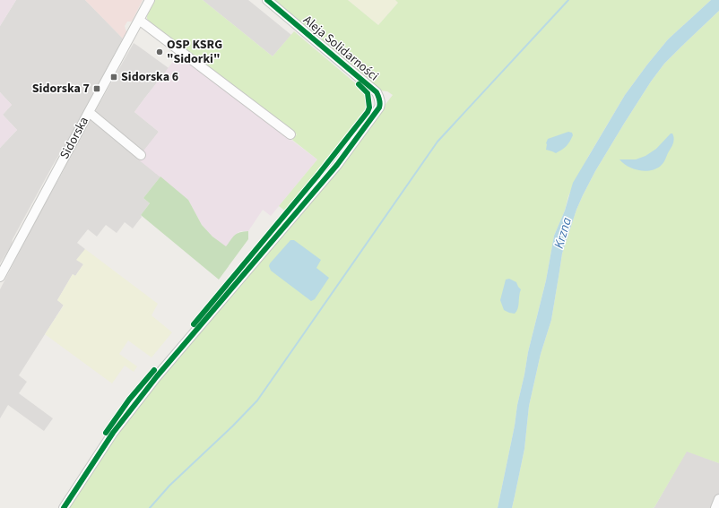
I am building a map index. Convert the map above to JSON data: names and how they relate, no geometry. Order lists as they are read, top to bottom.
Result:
{
  "streets": {
    "street": ["Aleja Solidarności", "Sidorska"]
  },
  "water": ["Krzna"],
  "places": {
    "other": ["OSP KSRG \"Sidorki\""],
    "transit": ["Sidorska 6", "Sidorska 7"]
  }
}
